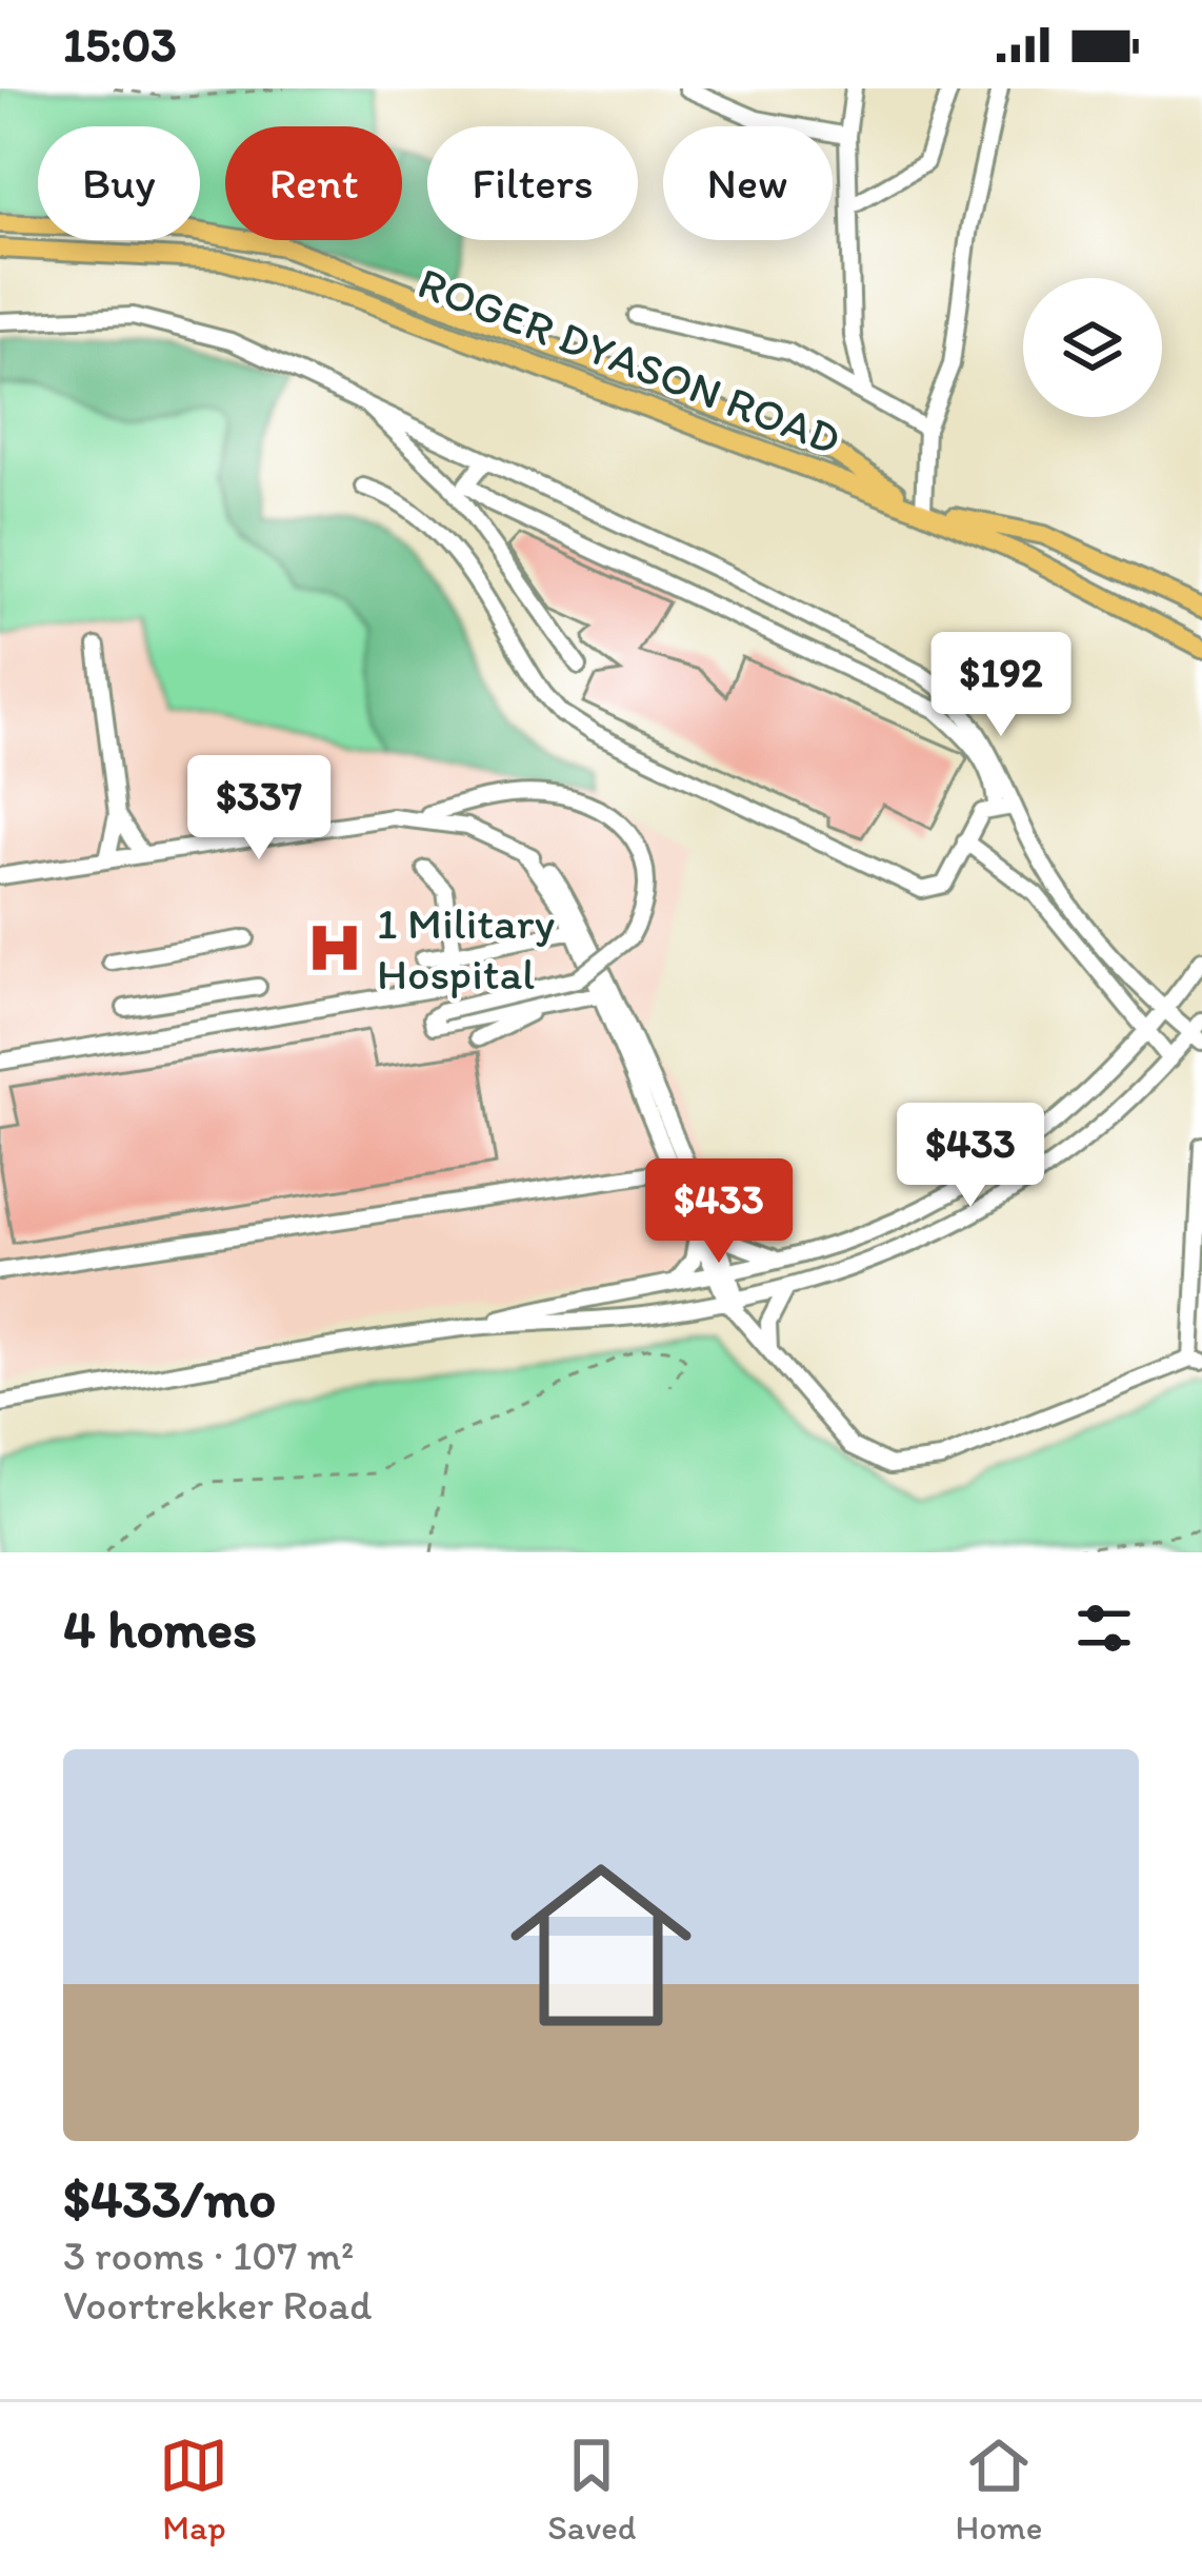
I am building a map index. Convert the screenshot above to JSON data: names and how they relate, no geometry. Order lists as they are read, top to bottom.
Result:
{
  "streets": {
    "main road": ["ROGER DYASON ROAD"]
  },
  "places": {
    "hospital": ["1 Military Hospital"]
  },
  "page": {
    "status": "15:03",
    "chip": [
      "Buy",
      "Rent",
      "Filters",
      "New"
    ],
    "price": [
      "$192",
      "$337",
      "$433",
      "$433"
    ],
    "heading": "4 homes",
    "list": [
      {
        "name": "$433/mo",
        "note": "3 rooms · 107 m² · Voortrekker Road"
      }
    ],
    "tabs": ["Map", "Saved", "Home"]
  }
}
